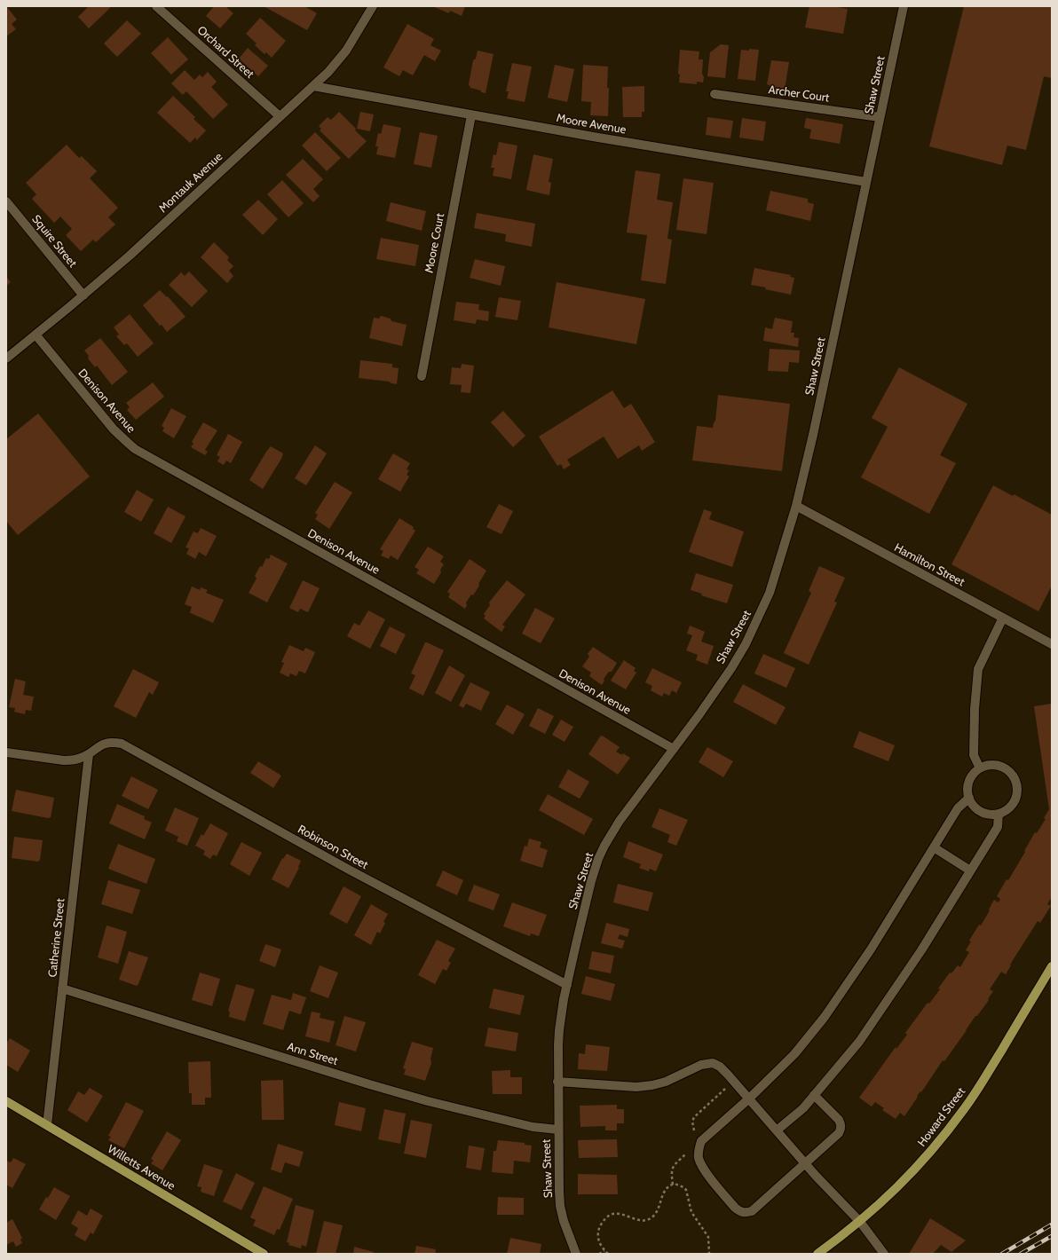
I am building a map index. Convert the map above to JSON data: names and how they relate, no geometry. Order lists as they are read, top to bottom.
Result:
{
  "streets": {
    "main road": ["Howard Street", "Willetts Avenue"],
    "street": [
      "Orchard Street",
      "Shaw Street",
      "Archer Court",
      "Moore Avenue",
      "Montauk Avenue",
      "Squire Street",
      "Moore Court",
      "Denison Avenue",
      "Hamilton Street",
      "Robinson Street",
      "Catherine Street",
      "Ann Street"
    ]
  },
  "crossings": [
    ["Orchard Street", "Montauk Avenue"],
    ["Shaw Street", "Archer Court"],
    ["Shaw Street", "Moore Avenue"],
    ["Shaw Street", "Denison Avenue"],
    ["Shaw Street", "Hamilton Street"],
    ["Shaw Street", "Robinson Street"],
    ["Shaw Street", "Ann Street"],
    ["Moore Avenue", "Montauk Avenue"],
    ["Moore Avenue", "Moore Court"],
    ["Montauk Avenue", "Squire Street"],
    ["Montauk Avenue", "Denison Avenue"],
    ["Robinson Street", "Catherine Street"],
    ["Catherine Street", "Ann Street"],
    ["Catherine Street", "Willetts Avenue"]
  ]
}
